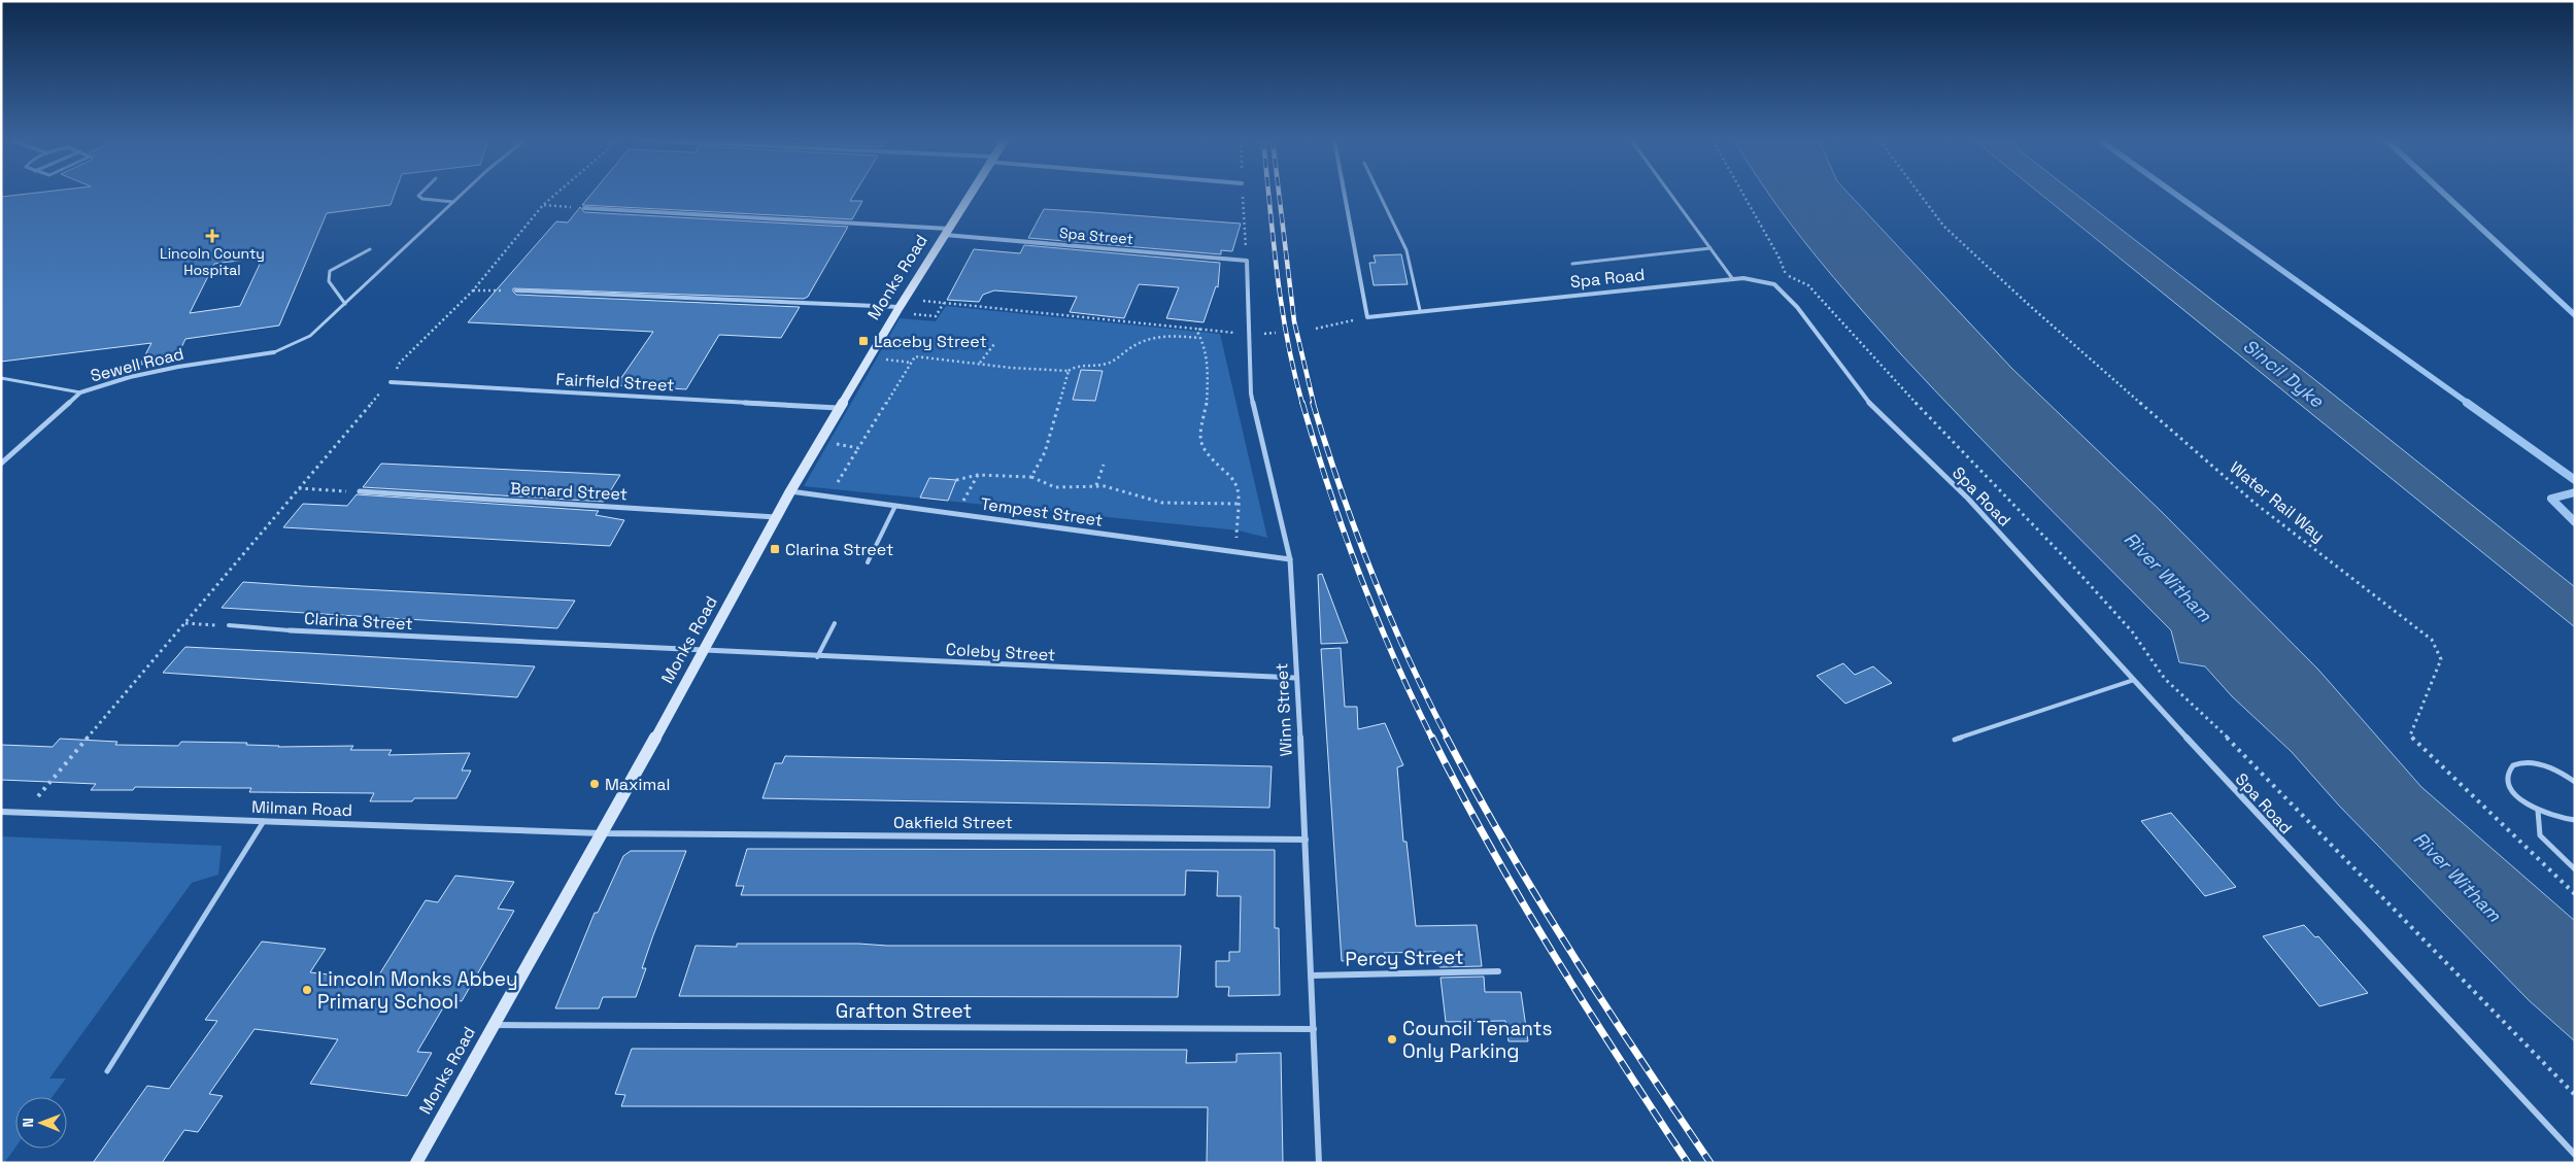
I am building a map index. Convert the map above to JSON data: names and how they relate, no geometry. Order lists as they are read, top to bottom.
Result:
{
  "streets": {
    "main road": ["Monks Road"],
    "street": [
      "Spa Street",
      "Spa Road",
      "Sewell Road",
      "Fairfield Street",
      "Bernard Street",
      "Tempest Street",
      "Clarina Street",
      "Coleby Street",
      "Winn Street",
      "Milman Road",
      "Oakfield Street",
      "Percy Street",
      "Grafton Street"
    ],
    "path": ["Water Rail Way"]
  },
  "crossings": [
    ["Spa Street", "Monks Road"],
    ["Spa Street", "Winn Street"],
    ["Monks Road", "Fairfield Street"],
    ["Monks Road", "Bernard Street"],
    ["Monks Road", "Tempest Street"],
    ["Monks Road", "Clarina Street"],
    ["Monks Road", "Coleby Street"],
    ["Monks Road", "Milman Road"],
    ["Monks Road", "Oakfield Street"],
    ["Monks Road", "Grafton Street"],
    ["Tempest Street", "Winn Street"],
    ["Clarina Street", "Coleby Street"],
    ["Coleby Street", "Winn Street"],
    ["Winn Street", "Oakfield Street"],
    ["Winn Street", "Percy Street"],
    ["Winn Street", "Grafton Street"],
    ["Milman Road", "Oakfield Street"]
  ],
  "water": ["Sincil Dyke", "River Witham"],
  "places": {
    "health": ["Lincoln County Hospital"],
    "transit": ["Laceby Street", "Clarina Street"],
    "other": ["Maximal", "Lincoln Monks Abbey Primary School", "Council Tenants Only Parking"]
  },
  "north": "left"
}
